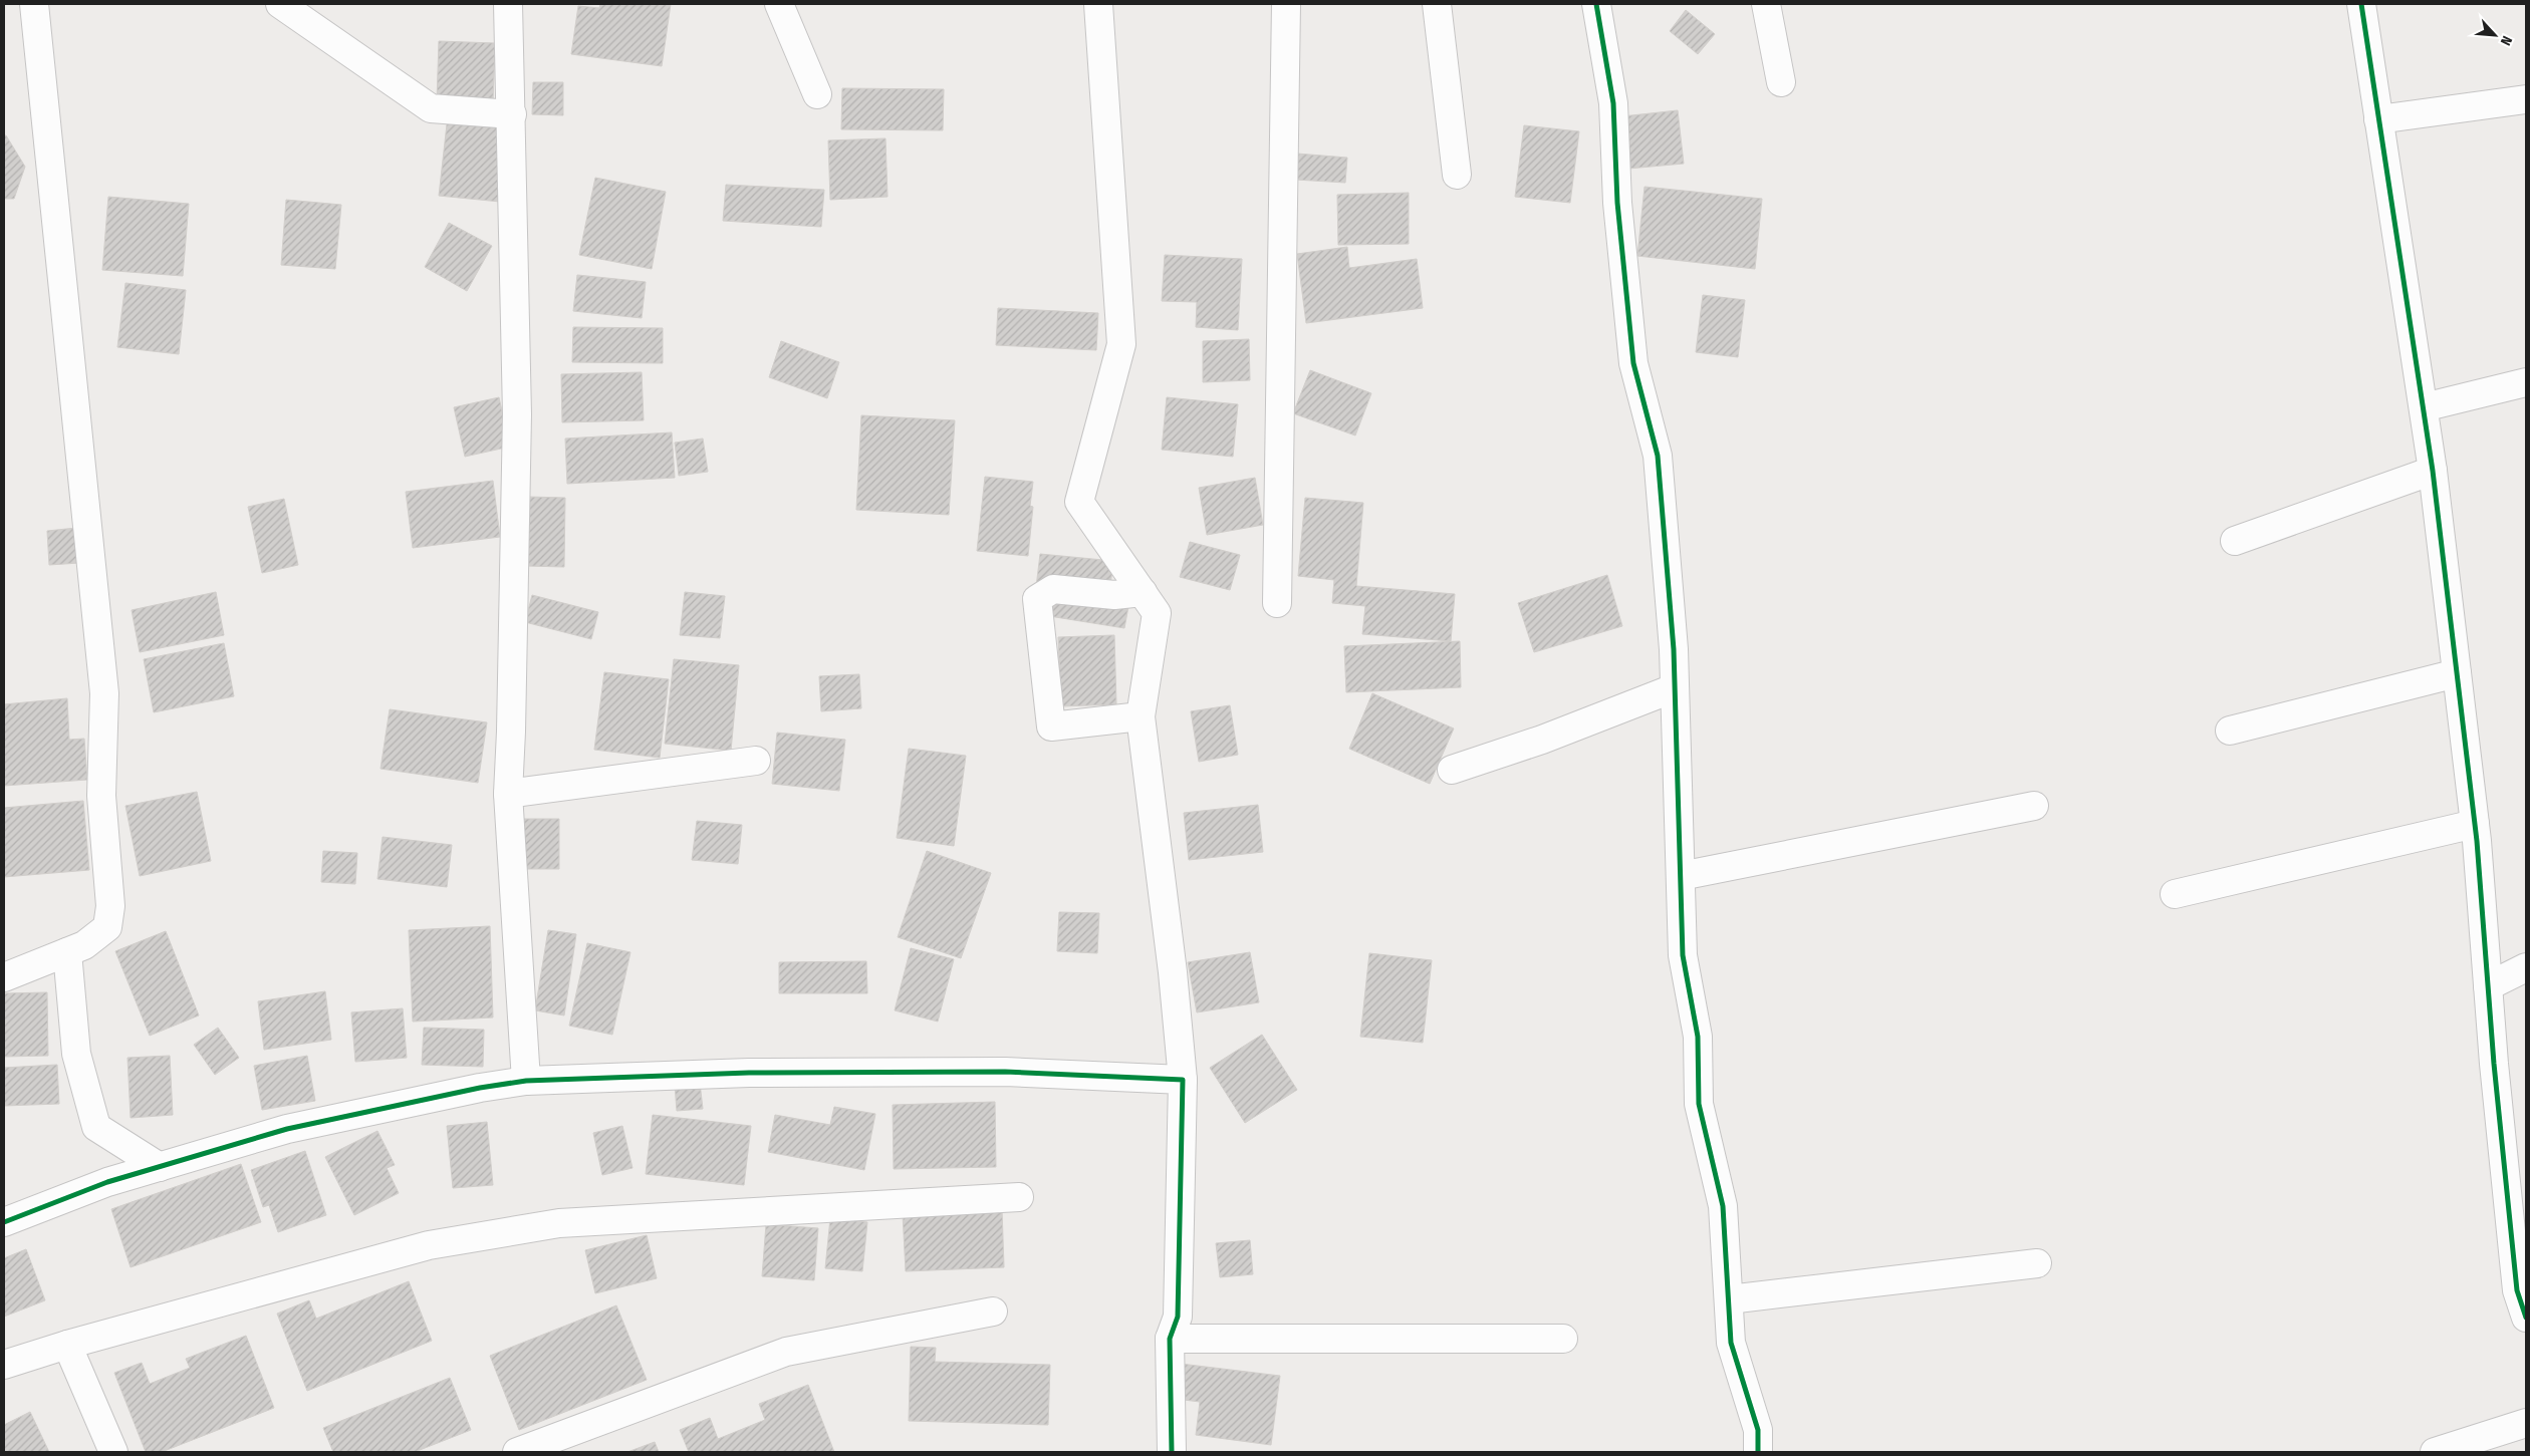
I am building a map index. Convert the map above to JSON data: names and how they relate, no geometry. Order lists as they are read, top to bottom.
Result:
{
  "north": "bottom right"
}
